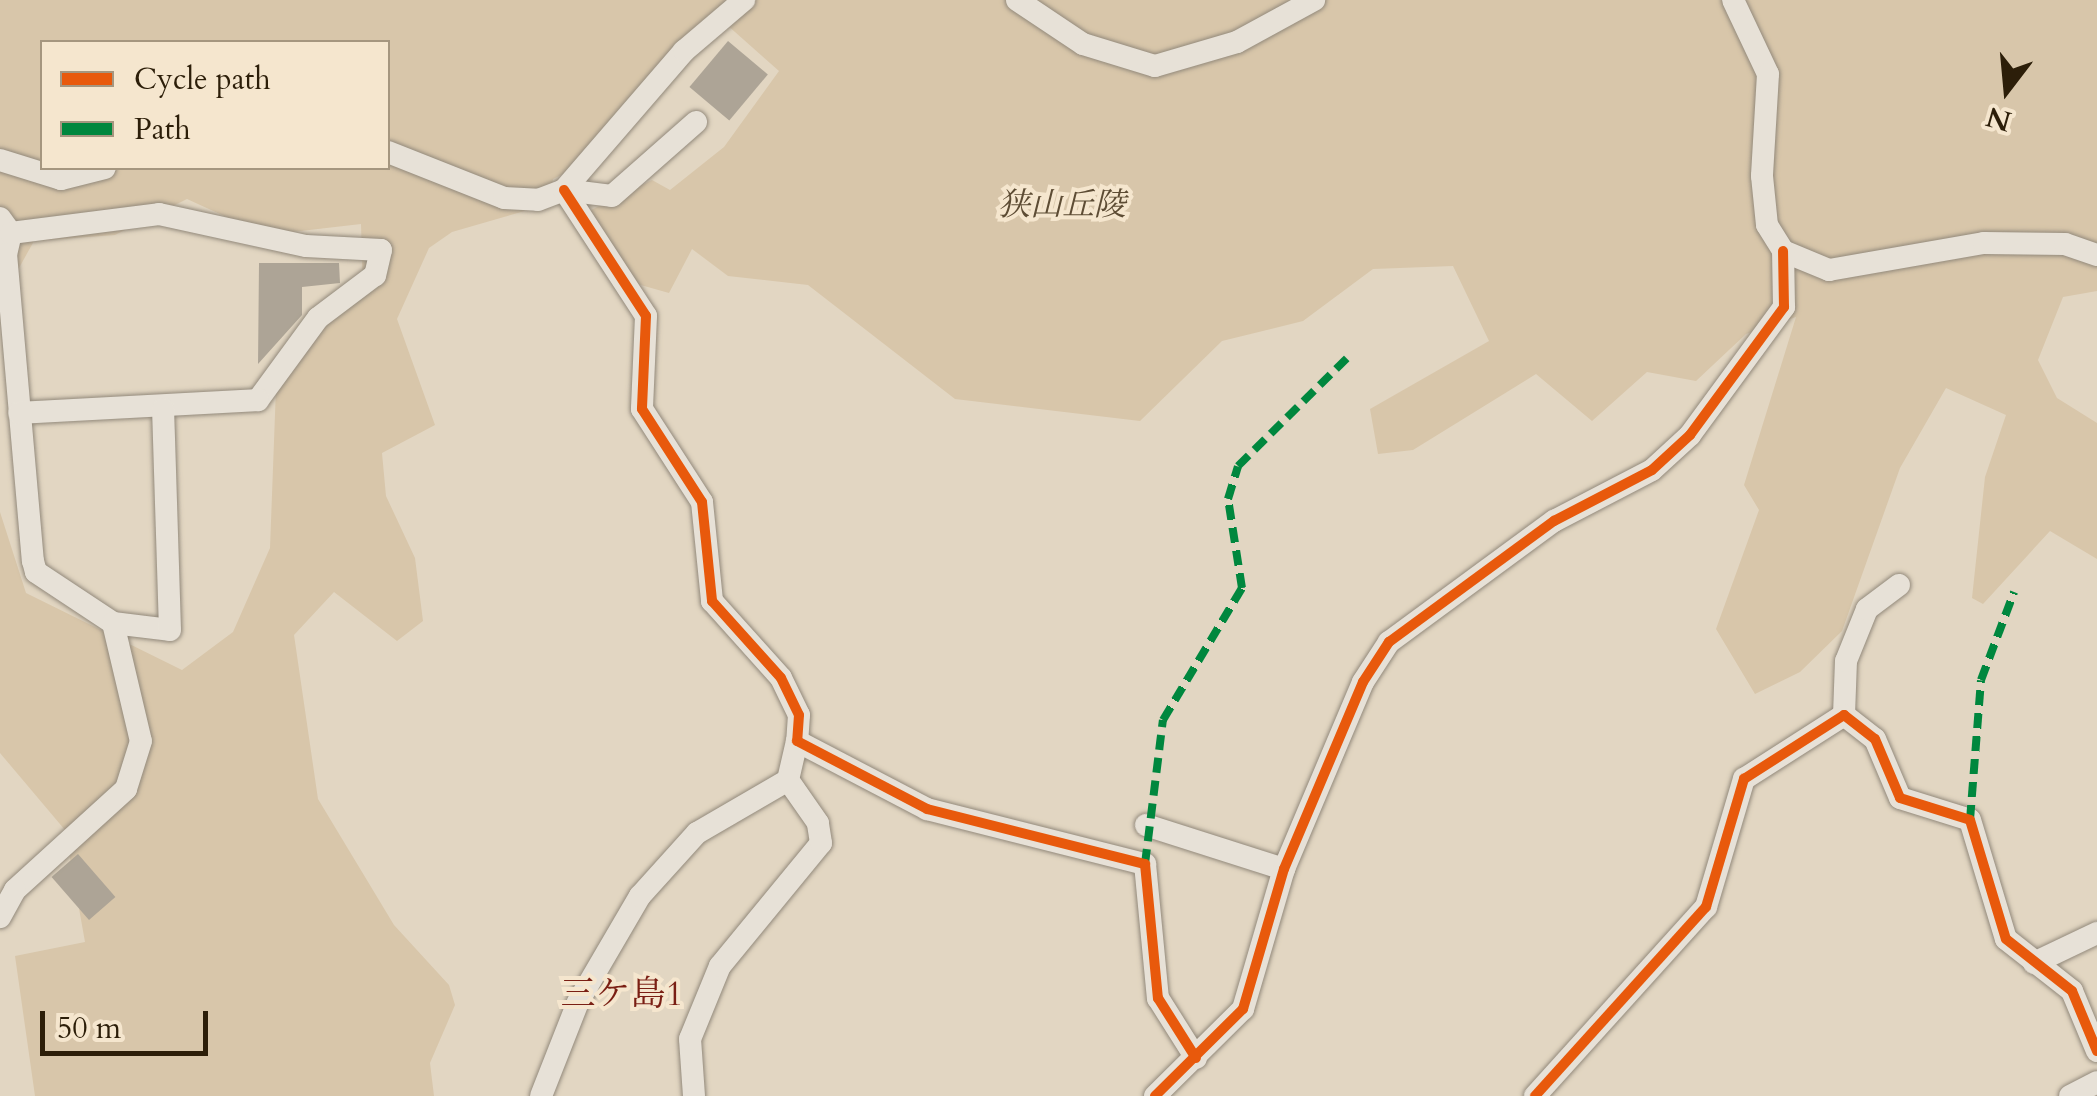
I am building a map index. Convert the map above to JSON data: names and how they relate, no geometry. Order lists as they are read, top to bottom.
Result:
{
  "districts": ["三ケ島1"],
  "parks": ["狭山丘陵"],
  "legend": ["Cycle path", "Path"],
  "scale_bar": "50 m",
  "north": "bottom"
}
